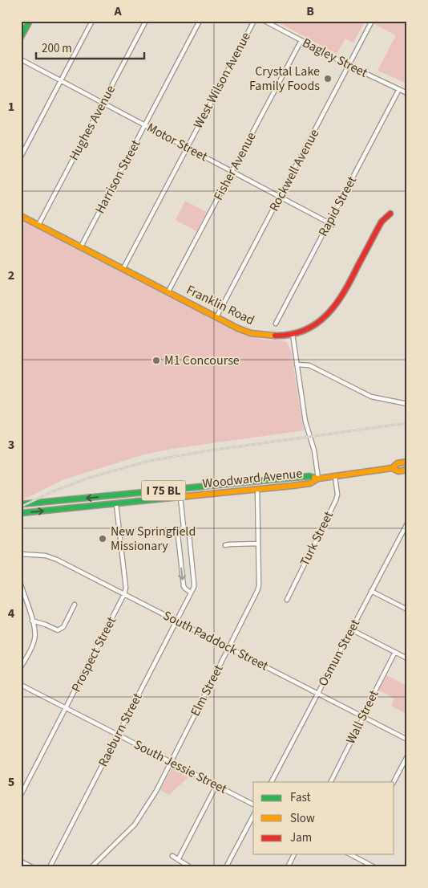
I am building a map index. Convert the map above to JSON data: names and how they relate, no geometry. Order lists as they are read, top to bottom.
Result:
{
  "streets": {
    "main road": ["Franklin Road", "Woodward Avenue", "I 75 BL"],
    "street": [
      "Bagley Street",
      "West Wilson Avenue",
      "Hughes Avenue",
      "Motor Street",
      "Fisher Avenue",
      "Rockwell Avenue",
      "Harrison Street",
      "Rapid Street",
      "Turk Street",
      "South Paddock Street",
      "Osmun Street",
      "Prospect Street",
      "Elm Street",
      "Wall Street",
      "Raeburn Street",
      "South Jessie Street"
    ]
  },
  "crossings": [
    ["Bagley Street", "Fisher Avenue"],
    ["Bagley Street", "Rockwell Avenue"],
    ["Bagley Street", "Rapid Street"],
    ["West Wilson Avenue", "Motor Street"],
    ["West Wilson Avenue", "Franklin Road"],
    ["Hughes Avenue", "Motor Street"],
    ["Hughes Avenue", "Franklin Road"],
    ["Motor Street", "Fisher Avenue"],
    ["Motor Street", "Rockwell Avenue"],
    ["Motor Street", "Harrison Street"],
    ["Motor Street", "Rapid Street"],
    ["Fisher Avenue", "Franklin Road"],
    ["Rockwell Avenue", "Franklin Road"],
    ["Harrison Street", "Franklin Road"],
    ["Woodward Avenue", "Turk Street"],
    ["Woodward Avenue", "Prospect Street"],
    ["Woodward Avenue", "Elm Street"],
    ["Woodward Avenue", "Raeburn Street"],
    ["South Paddock Street", "Osmun Street"],
    ["South Paddock Street", "Prospect Street"],
    ["South Paddock Street", "Elm Street"],
    ["South Paddock Street", "Wall Street"],
    ["South Paddock Street", "Raeburn Street"],
    ["Prospect Street", "South Jessie Street"],
    ["Elm Street", "South Jessie Street"],
    ["Raeburn Street", "South Jessie Street"]
  ],
  "places": ["Crystal Lake Family Foods", "M1 Concourse", "New Springfield Missionary"],
  "legend": ["Fast", "Slow", "Jam"],
  "scale_bar": "200 m",
  "grid": {
    "columns": ["A", "B"],
    "rows": [
      "1",
      "2",
      "3",
      "4",
      "5"
    ]
  }
}
